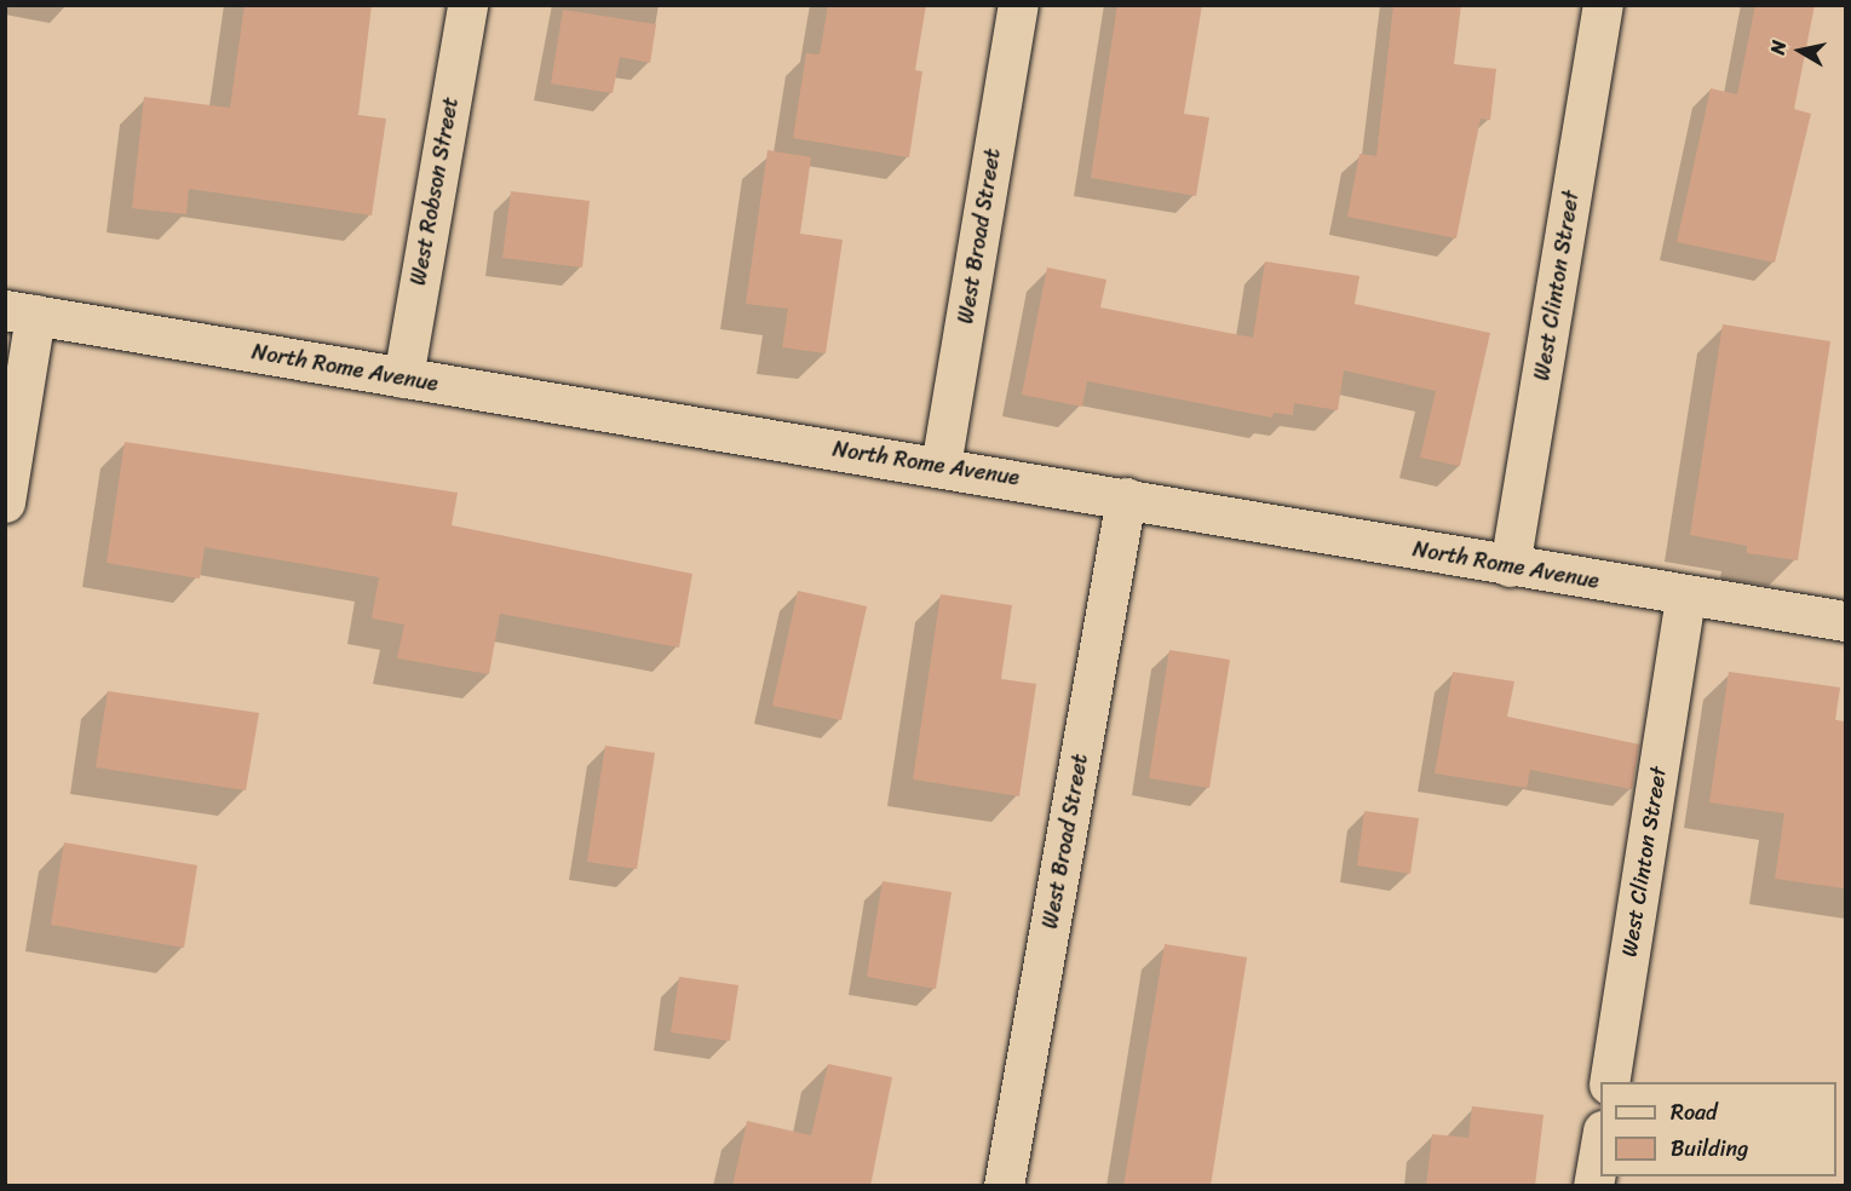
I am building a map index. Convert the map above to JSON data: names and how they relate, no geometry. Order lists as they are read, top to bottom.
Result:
{
  "streets": {
    "street": [
      "West Robson Street",
      "West Broad Street",
      "West Clinton Street",
      "North Rome Avenue"
    ]
  },
  "crossings": [
    ["West Robson Street", "North Rome Avenue"],
    ["West Broad Street", "North Rome Avenue"],
    ["West Clinton Street", "North Rome Avenue"]
  ],
  "legend": ["Road", "Building"],
  "north": "left"
}
